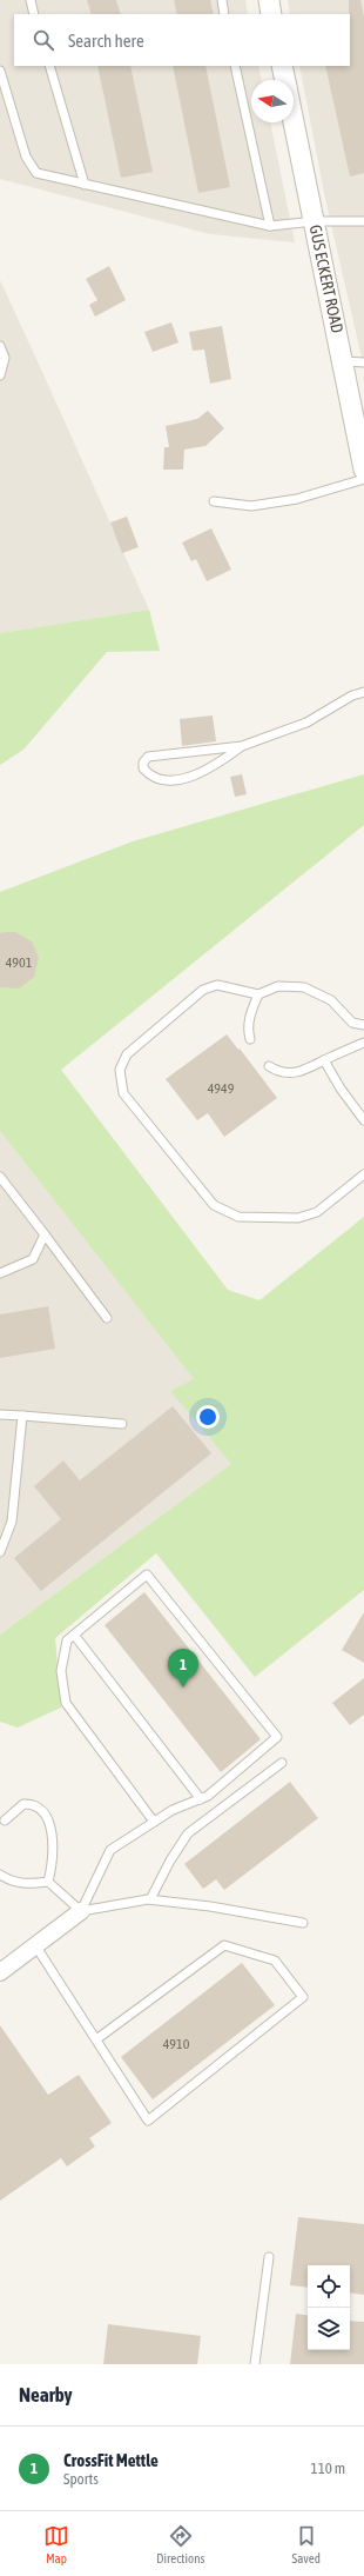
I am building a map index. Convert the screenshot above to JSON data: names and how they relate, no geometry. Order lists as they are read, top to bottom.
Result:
{
  "streets": {
    "street": ["GUS ECKERT ROAD"]
  },
  "house_numbers": ["4901", "4949", "4910"],
  "north": "left",
  "page": {
    "search": "Search here",
    "pins": "1",
    "heading": "Nearby",
    "list": [
      {
        "mark": "1",
        "name": "CrossFit Mettle",
        "note": "Sports",
        "value": "110 m"
      }
    ],
    "nav": ["Map", "Directions", "Saved"]
  }
}
